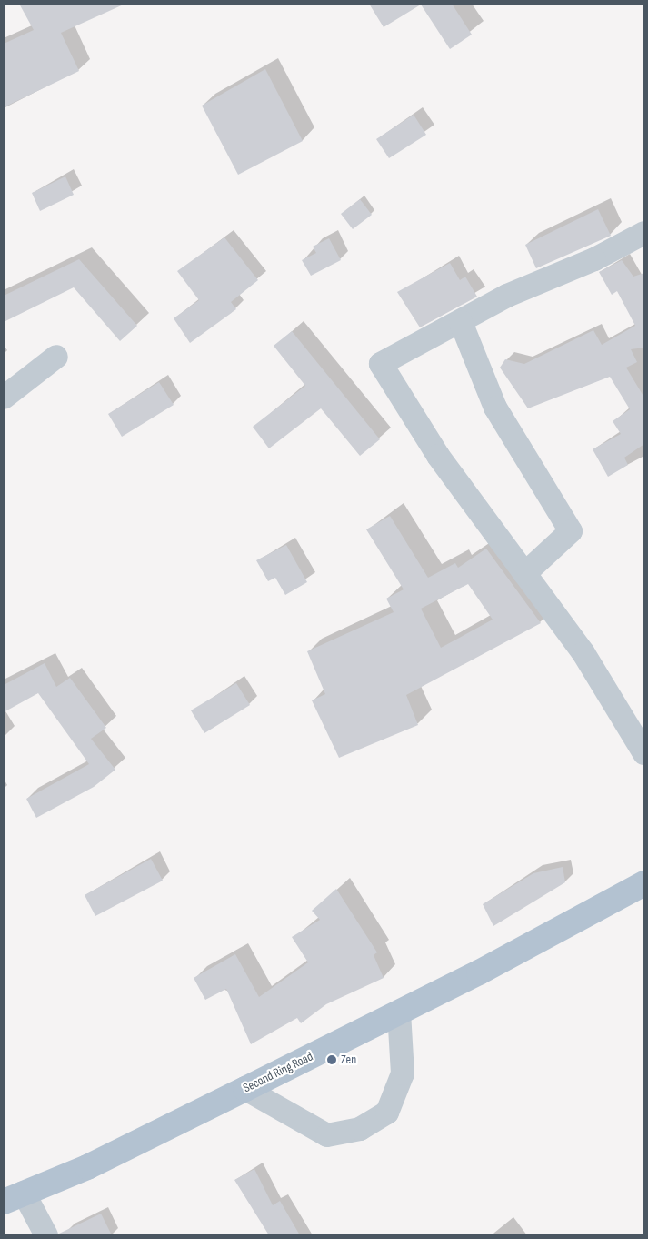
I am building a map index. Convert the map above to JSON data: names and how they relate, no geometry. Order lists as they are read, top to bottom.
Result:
{
  "streets": {
    "main road": ["Second Ring Road"]
  },
  "places": ["Zen"]
}
